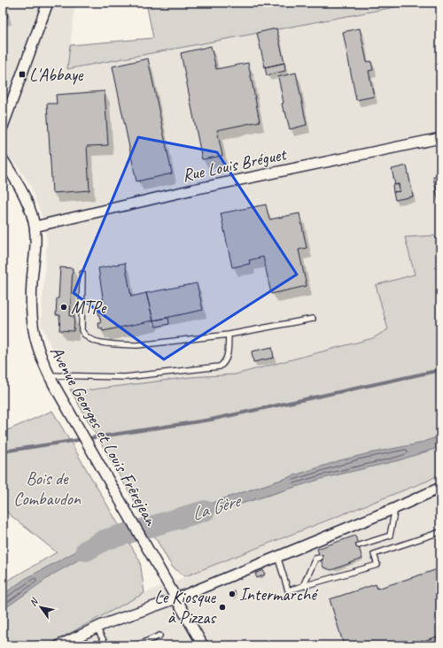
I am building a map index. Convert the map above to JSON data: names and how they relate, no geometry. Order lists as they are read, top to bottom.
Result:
{
  "streets": {
    "street": ["Rue Louis Bréguet", "Avenue Georges et Louis Frêrejean"]
  },
  "crossings": [
    ["Rue Louis Bréguet", "Avenue Georges et Louis Frêrejean"]
  ],
  "water": ["La Gère"],
  "parks": ["Bois de Combaudon"],
  "places": {
    "transit": ["L'Abbaye"],
    "other": ["MTPe", "Intermarché", "Le Kiosque à Pizzas"]
  },
  "north": "top left"
}
